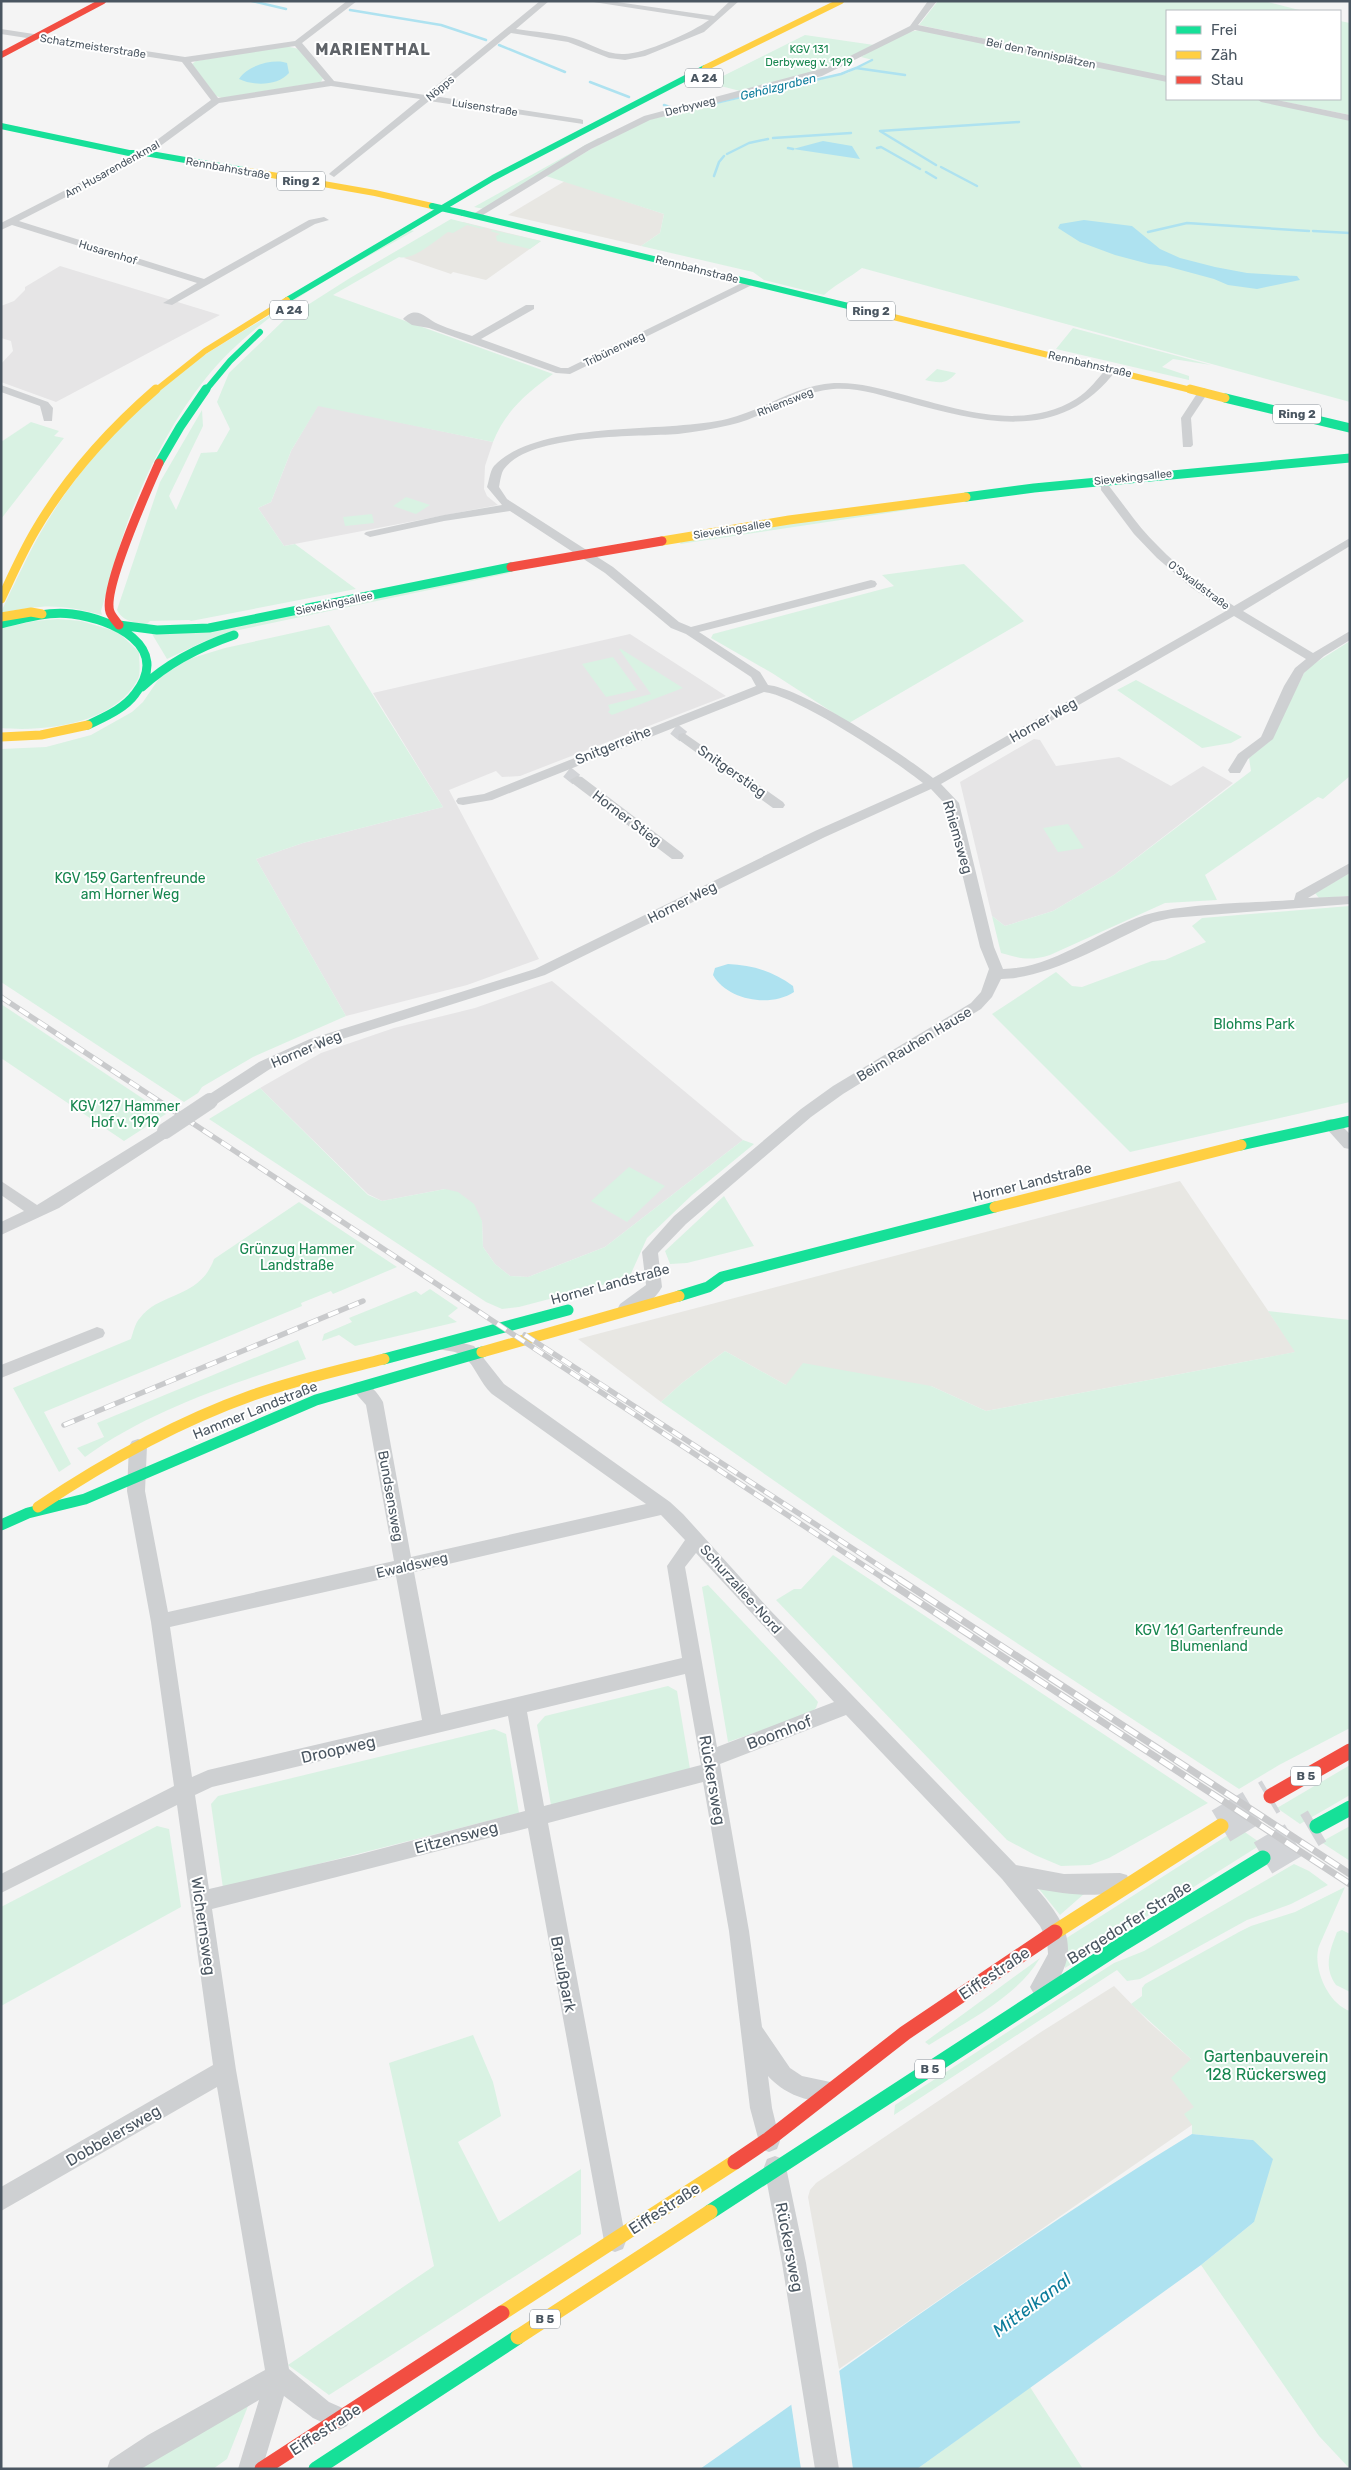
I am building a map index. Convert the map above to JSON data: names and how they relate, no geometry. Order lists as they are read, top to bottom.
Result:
{
  "streets": {
    "main road": [
      "A 24",
      "Rennbahnstraße",
      "Ring 2",
      "Sievekingsallee",
      "Horner Landstraße",
      "Hammer Landstraße",
      "B 5",
      "Bergedorfer Straße",
      "Eiffestraße"
    ],
    "street": [
      "Schatzmeisterstraße",
      "Bei den Tennisplätzen",
      "Nöpps",
      "Derbyweg",
      "Luisenstraße",
      "Am Husarendenkmal",
      "Husarenhof",
      "Tribünenweg",
      "Rhiemsweg",
      "O'Swaldstraße",
      "Horner Weg",
      "Snitgerreihe",
      "Snitgerstieg",
      "Horner Stieg",
      "Beim Rauhen Hause",
      "Bundsensweg",
      "Ewaldsweg",
      "Schurzallee-Nord",
      "Boomhof",
      "Droopweg",
      "Rückersweg",
      "Eitzensweg",
      "Wichernsweg",
      "Braußpark",
      "Dobbelersweg"
    ]
  },
  "crossings": [
    ["Bei den Tennisplätzen", "Derbyweg"],
    ["A 24", "Sievekingsallee"],
    ["Nöpps", "Luisenstraße"],
    ["Derbyweg", "Rennbahnstraße"],
    ["Luisenstraße", "Am Husarendenkmal"],
    ["Rennbahnstraße", "Am Husarendenkmal"],
    ["Rennbahnstraße", "Tribünenweg"],
    ["Rennbahnstraße", "Rhiemsweg"],
    ["Am Husarendenkmal", "Husarenhof"],
    ["Rhiemsweg", "Sievekingsallee"],
    ["Rhiemsweg", "Horner Weg"],
    ["Rhiemsweg", "Snitgerreihe"],
    ["Rhiemsweg", "Beim Rauhen Hause"],
    ["Sievekingsallee", "O'Swaldstraße"],
    ["O'Swaldstraße", "Horner Weg"],
    ["Snitgerreihe", "Snitgerstieg"],
    ["Snitgerreihe", "Horner Stieg"],
    ["Beim Rauhen Hause", "Horner Landstraße"],
    ["Horner Landstraße", "Hammer Landstraße"],
    ["Hammer Landstraße", "Bundsensweg"],
    ["Hammer Landstraße", "Schurzallee-Nord"],
    ["Hammer Landstraße", "Wichernsweg"],
    ["Bundsensweg", "Ewaldsweg"],
    ["Bundsensweg", "Droopweg"],
    ["Ewaldsweg", "Schurzallee-Nord"],
    ["Ewaldsweg", "Wichernsweg"],
    ["Schurzallee-Nord", "Boomhof"],
    ["Schurzallee-Nord", "B 5"],
    ["Schurzallee-Nord", "Rückersweg"],
    ["Schurzallee-Nord", "Eiffestraße"],
    ["Boomhof", "Rückersweg"],
    ["Boomhof", "Eitzensweg"],
    ["Droopweg", "Rückersweg"],
    ["Droopweg", "Wichernsweg"],
    ["Droopweg", "Braußpark"],
    ["B 5", "Eiffestraße"],
    ["Rückersweg", "Eitzensweg"],
    ["Rückersweg", "Eiffestraße"],
    ["Eitzensweg", "Wichernsweg"],
    ["Eitzensweg", "Braußpark"],
    ["Bergedorfer Straße", "Eiffestraße"],
    ["Wichernsweg", "Dobbelersweg"],
    ["Eiffestraße", "Braußpark"]
  ],
  "districts": ["MARIENTHAL"],
  "water": ["Gehölzgraben", "Mittelkanal"],
  "parks": [
    "KGV 131 Derbyweg v. 1919",
    "KGV 159 Gartenfreunde am Horner Weg",
    "Blohms Park",
    "KGV 127 Hammer Hof v. 1919",
    "Grünzug Hammer Landstraße",
    "KGV 161 Gartenfreunde Blumenland",
    "Gartenbauverein 128 Rückersweg"
  ],
  "legend": ["Frei", "Zäh", "Stau"]
}
